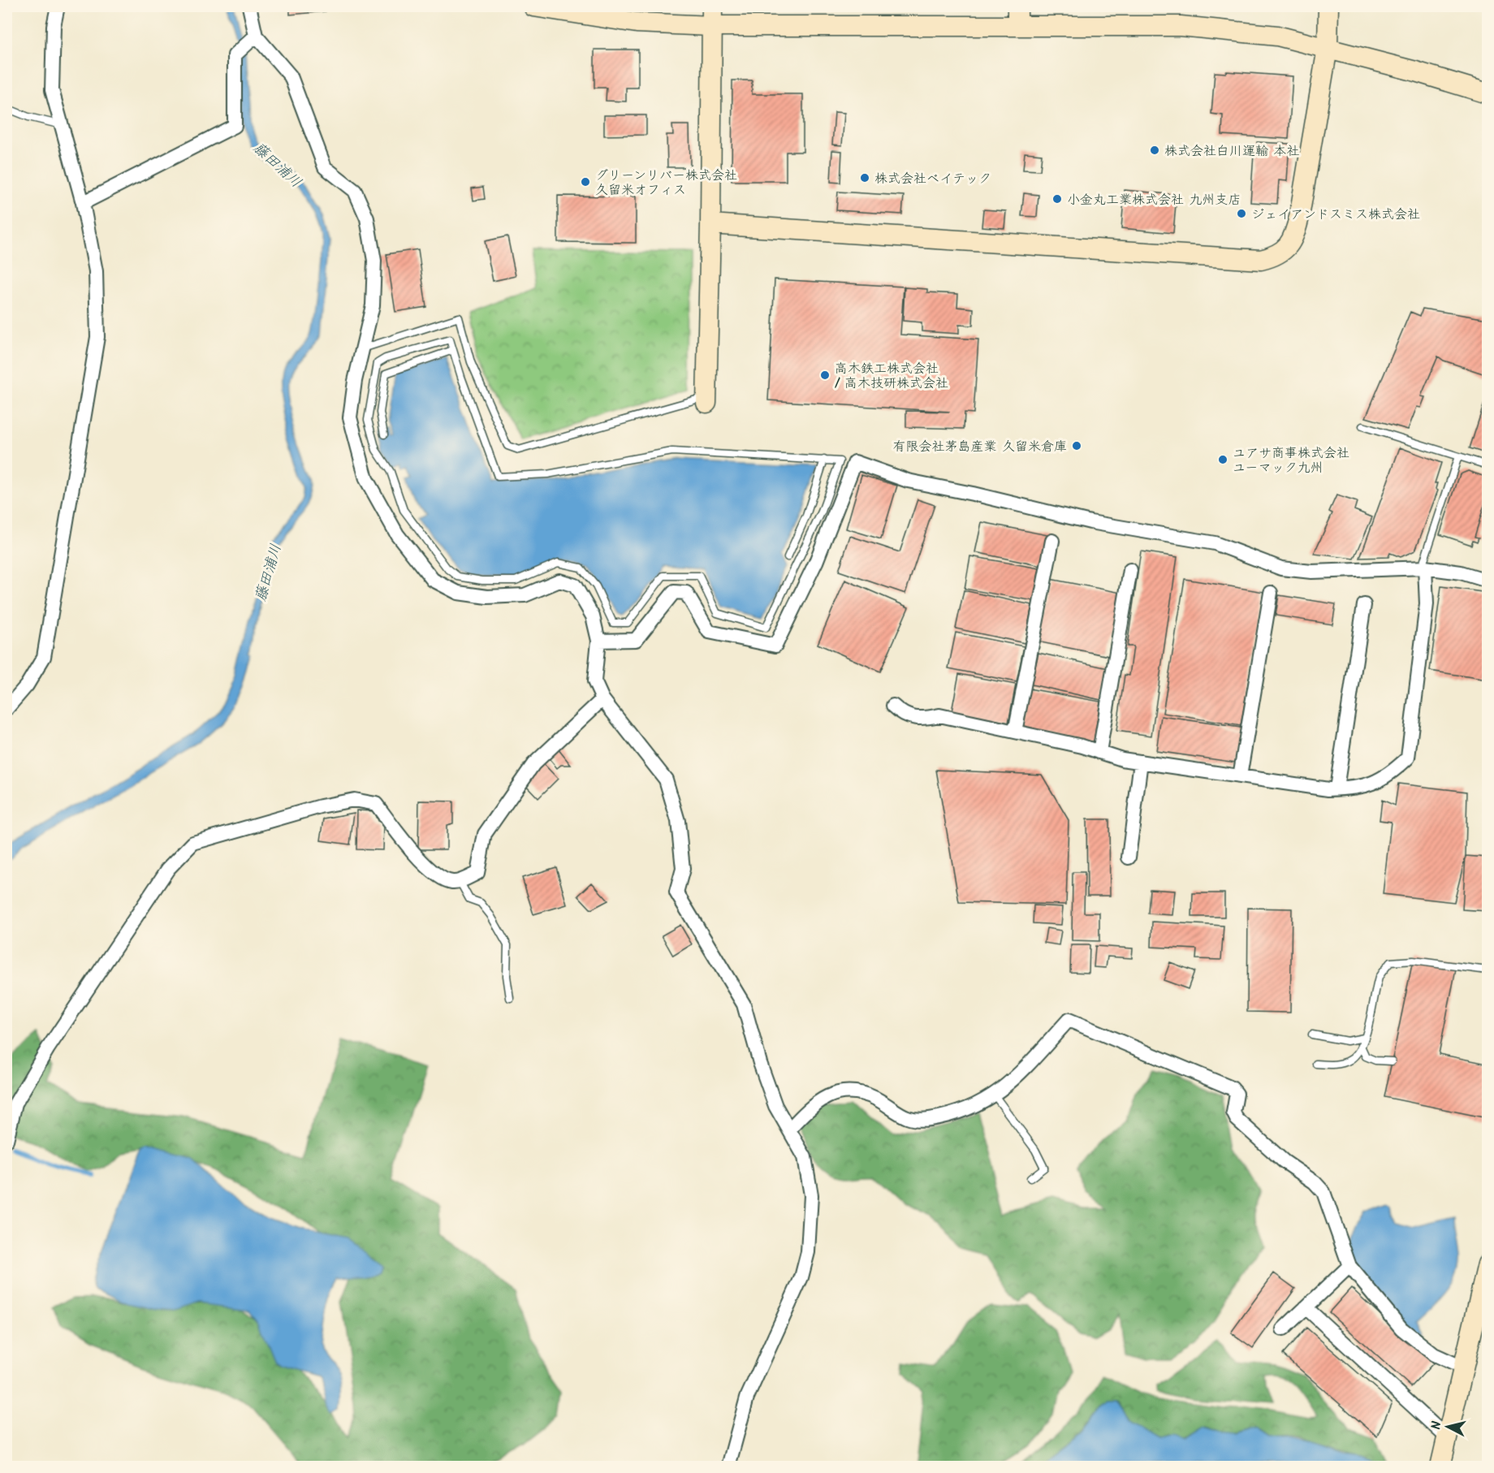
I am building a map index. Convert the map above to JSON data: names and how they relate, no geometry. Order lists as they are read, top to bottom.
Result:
{
  "water": ["藤田浦川"],
  "places": [
    "株式会社白川運輸 本社",
    "株式会社ベイテック",
    "グリーンリバー株式会社 久留米オフィス",
    "小金丸工業株式会社 九州支店",
    "ジェイアンドスミス株式会社",
    "高木鉄工株式会社 / 高木技研株式会社",
    "有限会社茅島産業 久留米倉庫",
    "ユアサ商事株式会社 ユーマック九州"
  ],
  "north": "left"
}
